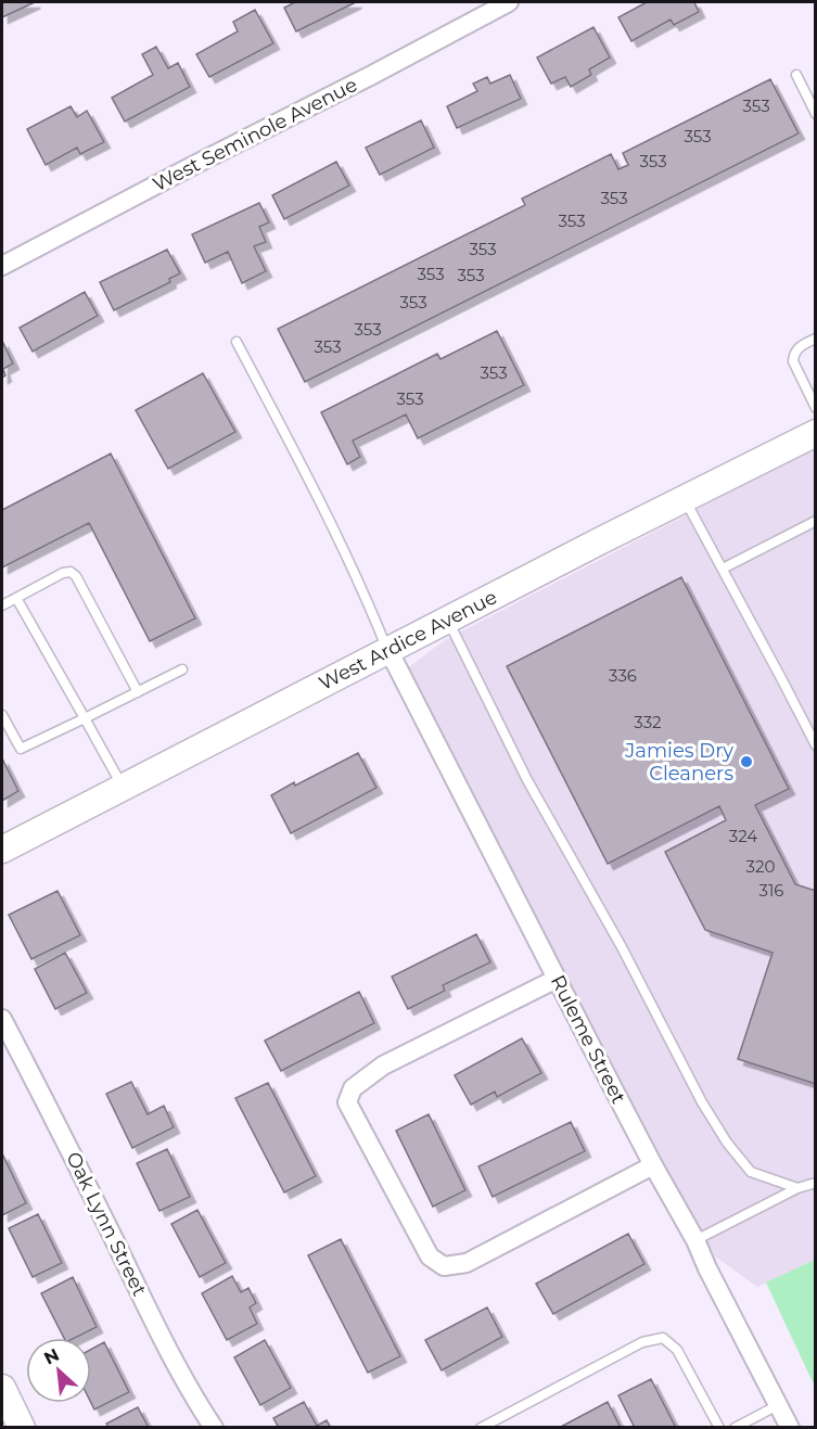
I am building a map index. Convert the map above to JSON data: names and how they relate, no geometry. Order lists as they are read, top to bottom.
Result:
{
  "streets": {
    "street": [
      "West Seminole Avenue",
      "West Ardice Avenue",
      "Ruleme Street",
      "Oak Lynn Street"
    ]
  },
  "crossings": [
    ["West Ardice Avenue", "Ruleme Street"]
  ],
  "places": ["Jamies Dry Cleaners"],
  "house_numbers": [
    "353",
    "353",
    "353",
    "353",
    "353",
    "353",
    "353",
    "353",
    "353",
    "353",
    "353",
    "353",
    "353",
    "336",
    "332",
    "324",
    "320",
    "316"
  ],
  "north": "top left"
}
